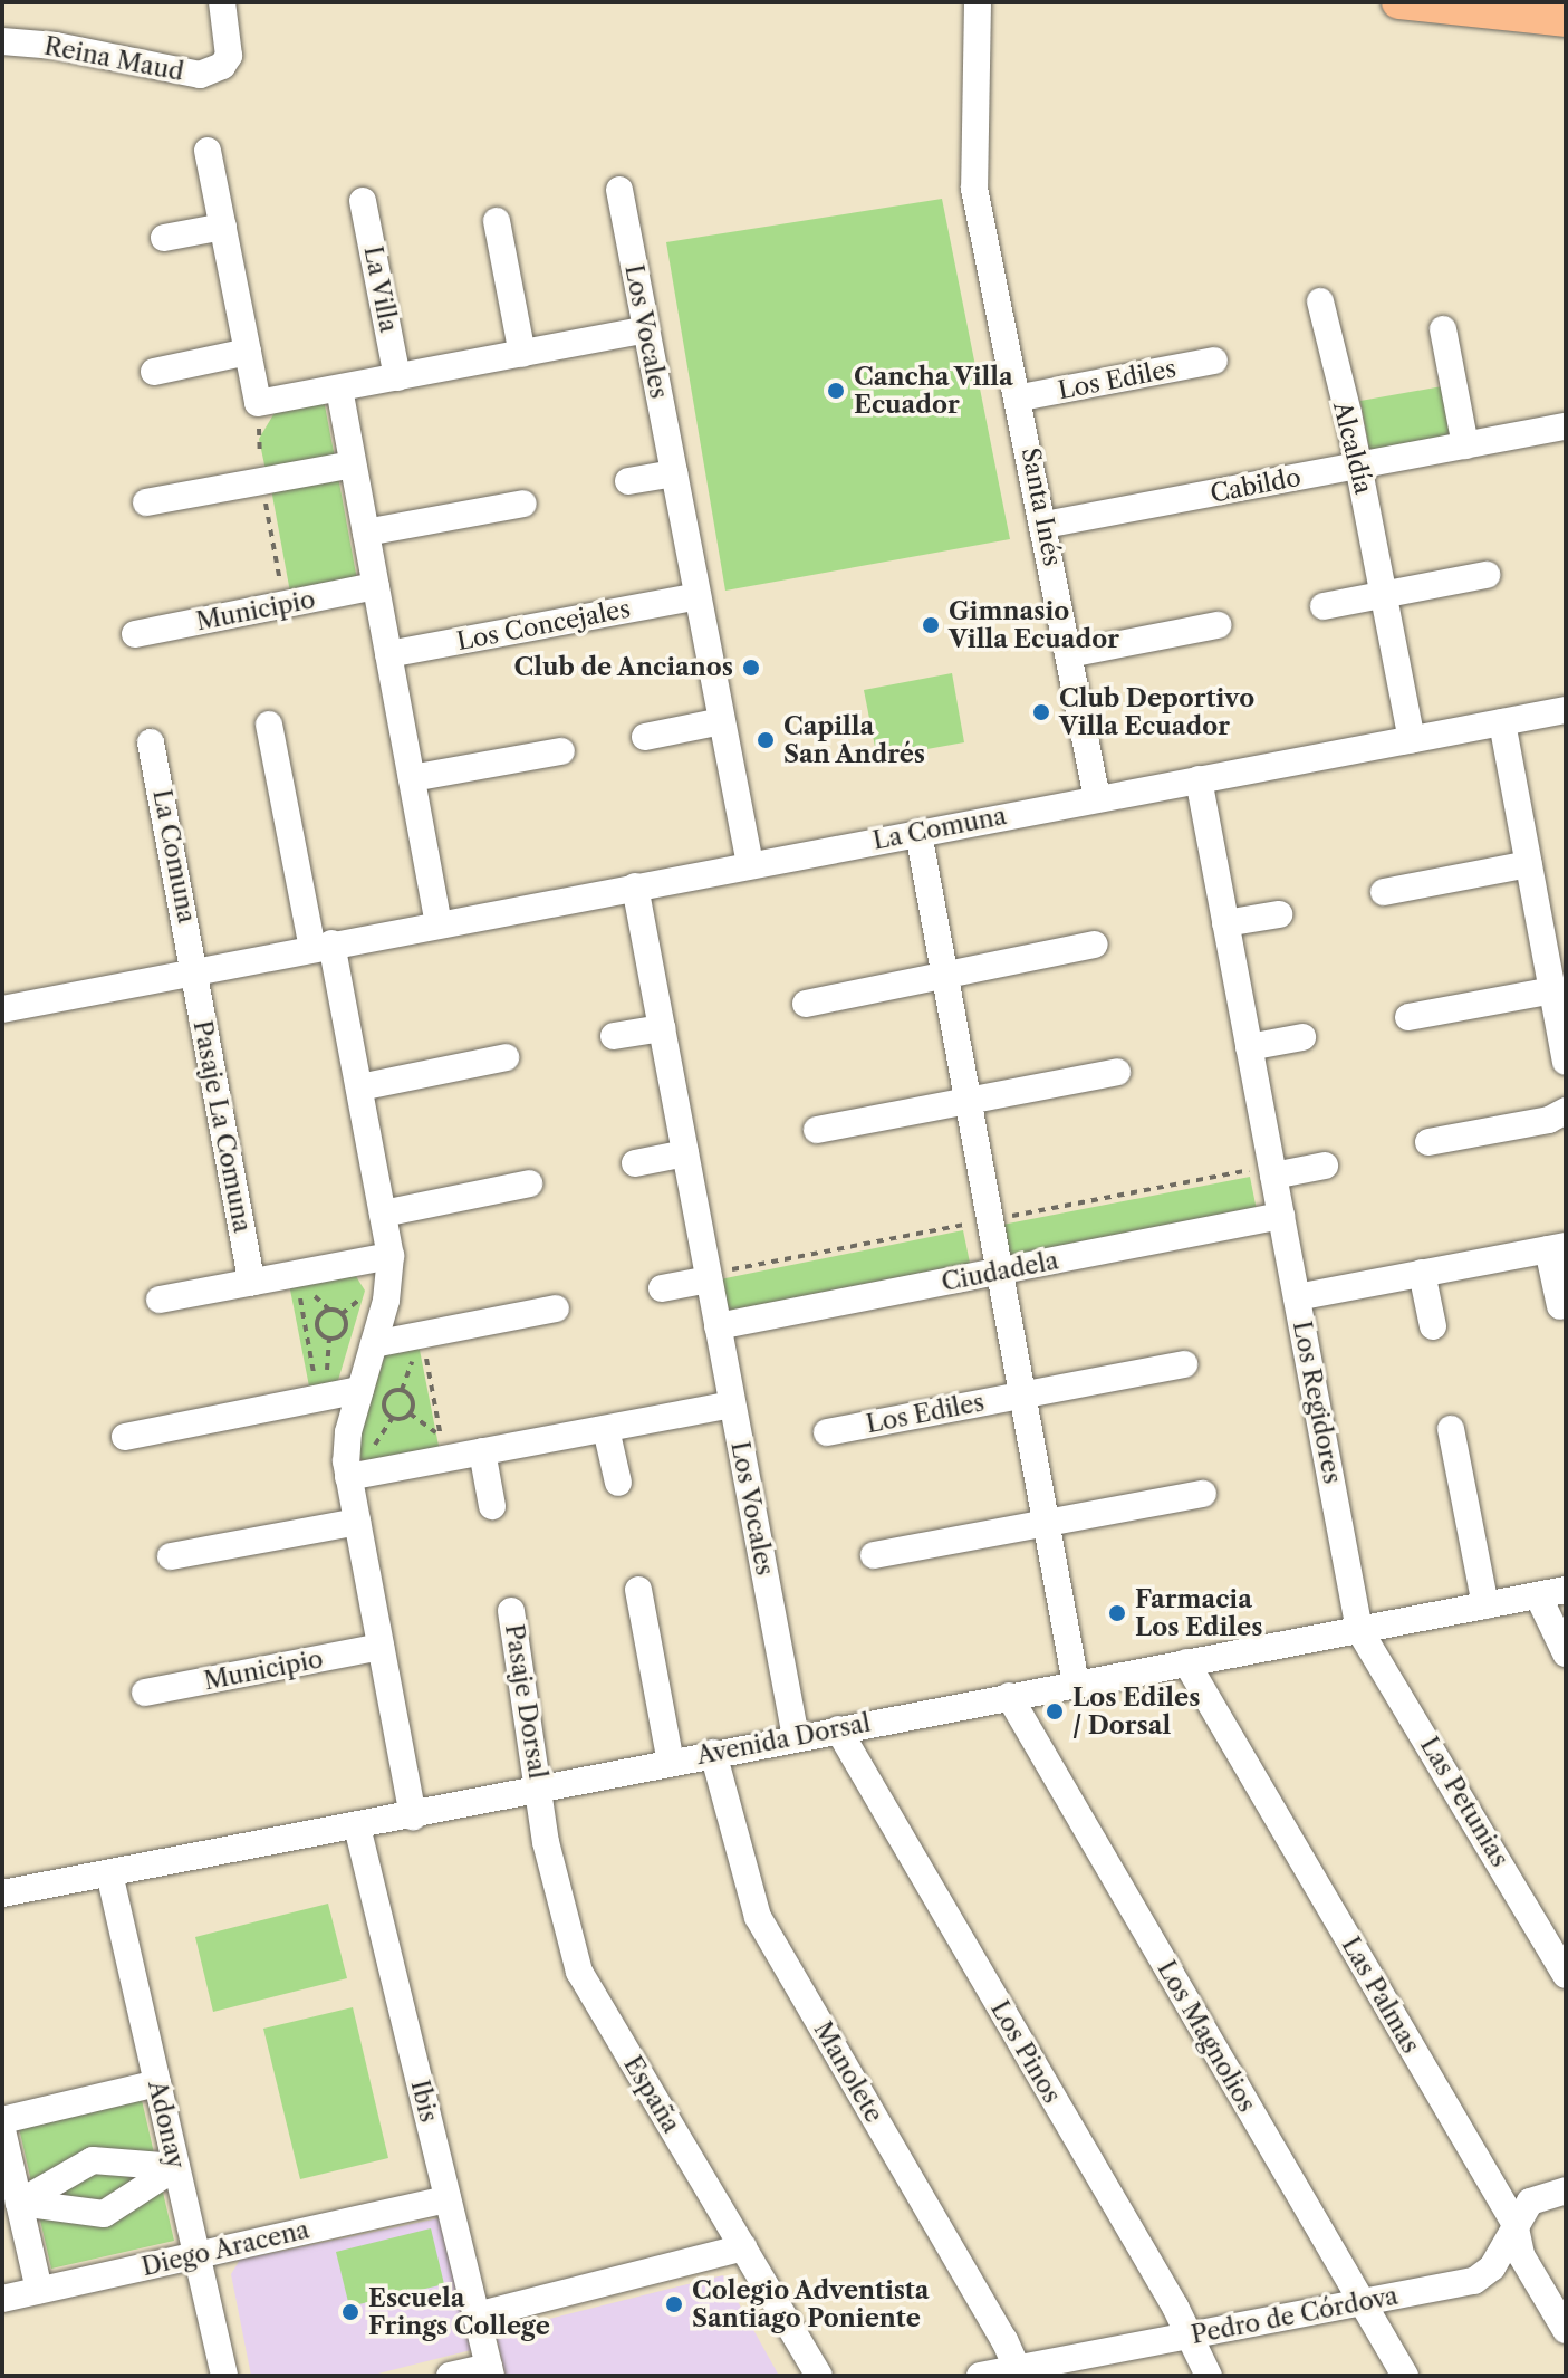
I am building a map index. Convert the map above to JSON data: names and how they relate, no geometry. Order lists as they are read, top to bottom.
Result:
{
  "streets": {
    "street": [
      "Reina Maud",
      "La Villa",
      "Los Vocales",
      "Los Ediles",
      "Alcaldía",
      "Cabildo",
      "Santa Inés",
      "Municipio",
      "Los Concejales",
      "La Comuna",
      "Pasaje La Comuna",
      "Ciudadela",
      "Los Regidores",
      "Pasaje Dorsal",
      "Avenida Dorsal",
      "Las Petunias",
      "Las Palmas",
      "Los Magnolios",
      "Los Pinos",
      "Manolete",
      "España",
      "Ibis",
      "Adonay",
      "Diego Aracena",
      "Pedro de Córdova"
    ]
  },
  "crossings": [
    ["Los Vocales", "Los Concejales"],
    ["Los Vocales", "La Comuna"],
    ["Los Vocales", "Ciudadela"],
    ["Los Vocales", "Avenida Dorsal"],
    ["Los Ediles", "Santa Inés"],
    ["Alcaldía", "Cabildo"],
    ["Alcaldía", "La Comuna"],
    ["Cabildo", "Santa Inés"],
    ["Santa Inés", "La Comuna"],
    ["La Comuna", "Pasaje La Comuna"],
    ["La Comuna", "Los Regidores"],
    ["Ciudadela", "Los Regidores"],
    ["Los Regidores", "Avenida Dorsal"],
    ["Los Regidores", "Las Petunias"],
    ["Pasaje Dorsal", "Avenida Dorsal"],
    ["Pasaje Dorsal", "España"],
    ["Avenida Dorsal", "Las Petunias"],
    ["Avenida Dorsal", "Las Palmas"],
    ["Avenida Dorsal", "Los Magnolios"],
    ["Avenida Dorsal", "Los Pinos"],
    ["Avenida Dorsal", "Manolete"],
    ["Avenida Dorsal", "España"],
    ["Avenida Dorsal", "Ibis"],
    ["Avenida Dorsal", "Adonay"],
    ["Las Palmas", "Pedro de Córdova"],
    ["Los Magnolios", "Pedro de Córdova"],
    ["Los Pinos", "Pedro de Córdova"],
    ["Manolete", "Pedro de Córdova"],
    ["Ibis", "Diego Aracena"],
    ["Adonay", "Diego Aracena"]
  ],
  "places": [
    "Cancha Villa Ecuador",
    "Gimnasio Villa Ecuador",
    "Club de Ancianos",
    "Club Deportivo Villa Ecuador",
    "Capilla San Andrés",
    "Farmacia Los Ediles",
    "Los Ediles / Dorsal",
    "Colegio Adventista Santiago Poniente",
    "Escuela Frings College"
  ]
}
